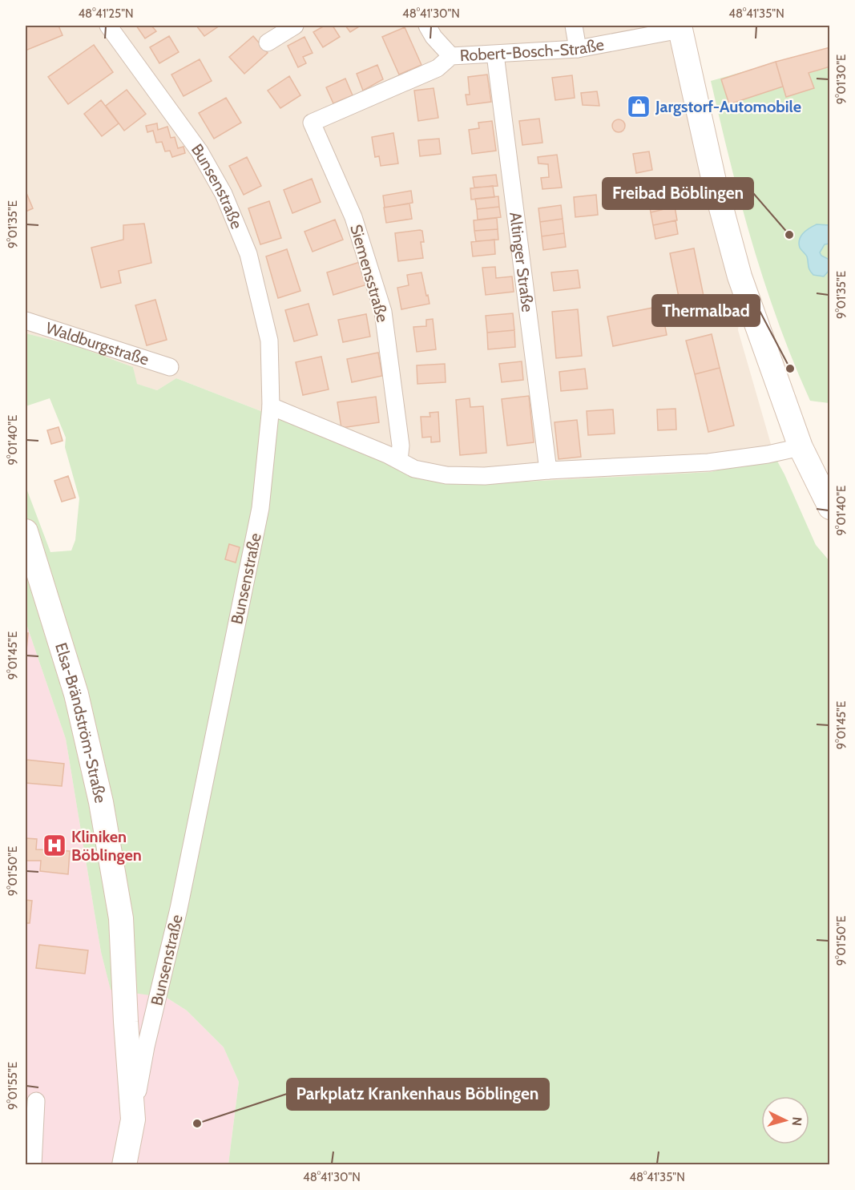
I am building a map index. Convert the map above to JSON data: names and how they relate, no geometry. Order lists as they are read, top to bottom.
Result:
{
  "streets": {
    "street": [
      "Robert-Bosch-Straße",
      "Bunsenstraße",
      "Altinger Straße",
      "Siemensstraße",
      "Waldburgstraße",
      "Elsa-Brändström-Straße"
    ]
  },
  "crossings": [
    ["Robert-Bosch-Straße", "Altinger Straße"],
    ["Robert-Bosch-Straße", "Siemensstraße"],
    ["Bunsenstraße", "Elsa-Brändström-Straße"]
  ],
  "places": {
    "shop": ["Jargstorf-Automobile"],
    "other": ["Freibad Böblingen", "Thermalbad", "Parkplatz Krankenhaus Böblingen"],
    "hospital": ["Kliniken Böblingen"]
  },
  "north": "right",
  "coordinates": [
    "48°41'25\"N",
    "48°41'30\"N",
    "48°41'35\"N",
    "9°01'30\"E",
    "9°01'35\"E",
    "9°01'40\"E",
    "9°01'45\"E",
    "9°01'50\"E",
    "9°01'55\"E"
  ]
}
